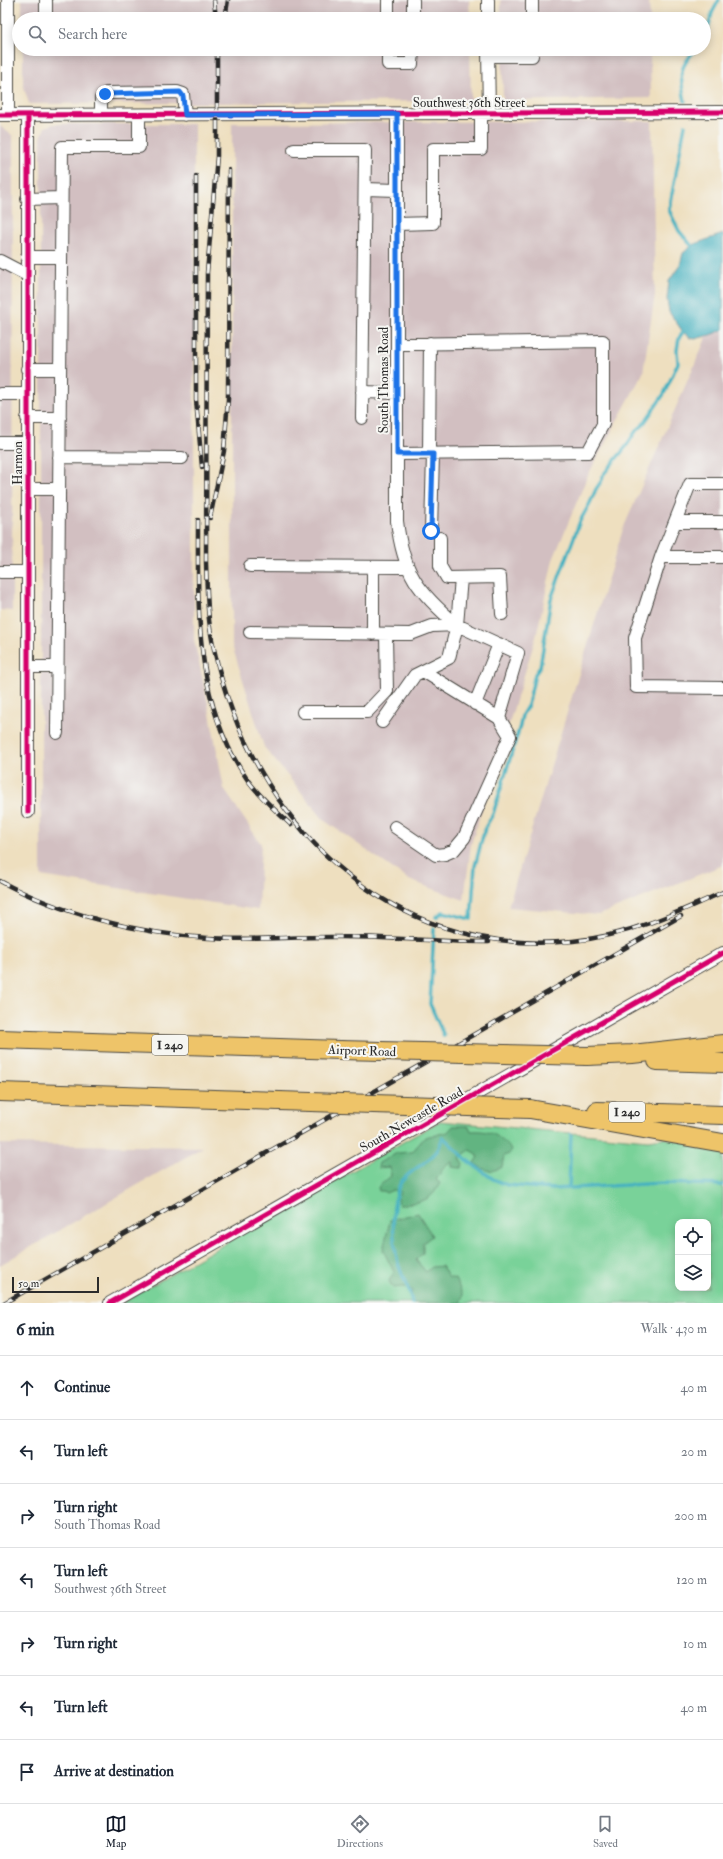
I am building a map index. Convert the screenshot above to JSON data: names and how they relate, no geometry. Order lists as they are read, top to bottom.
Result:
{
  "streets": {
    "highway": ["I 240", "Airport Road"],
    "street": [
      "Southwest 36th Street",
      "South Thomas Road",
      "Harmon",
      "South Newcastle Road"
    ]
  },
  "crossings": [
    ["Southwest 36th Street", "South Thomas Road"],
    ["Southwest 36th Street", "Harmon"]
  ],
  "scale_bar": "50 m",
  "page": {
    "search": "Search here",
    "scale": "50 m",
    "heading": ["6 min", "Walk · 430 m"],
    "list": [
      ["Continue", "40 m"],
      ["Turn left", "20 m"],
      ["Turn right", "South Thomas Road", "200 m"],
      ["Turn left", "Southwest 36th Street", "120 m"],
      ["Turn right", "10 m"],
      ["Turn left", "40 m"],
      "Arrive at destination"
    ],
    "nav": ["Map", "Directions", "Saved"]
  }
}
